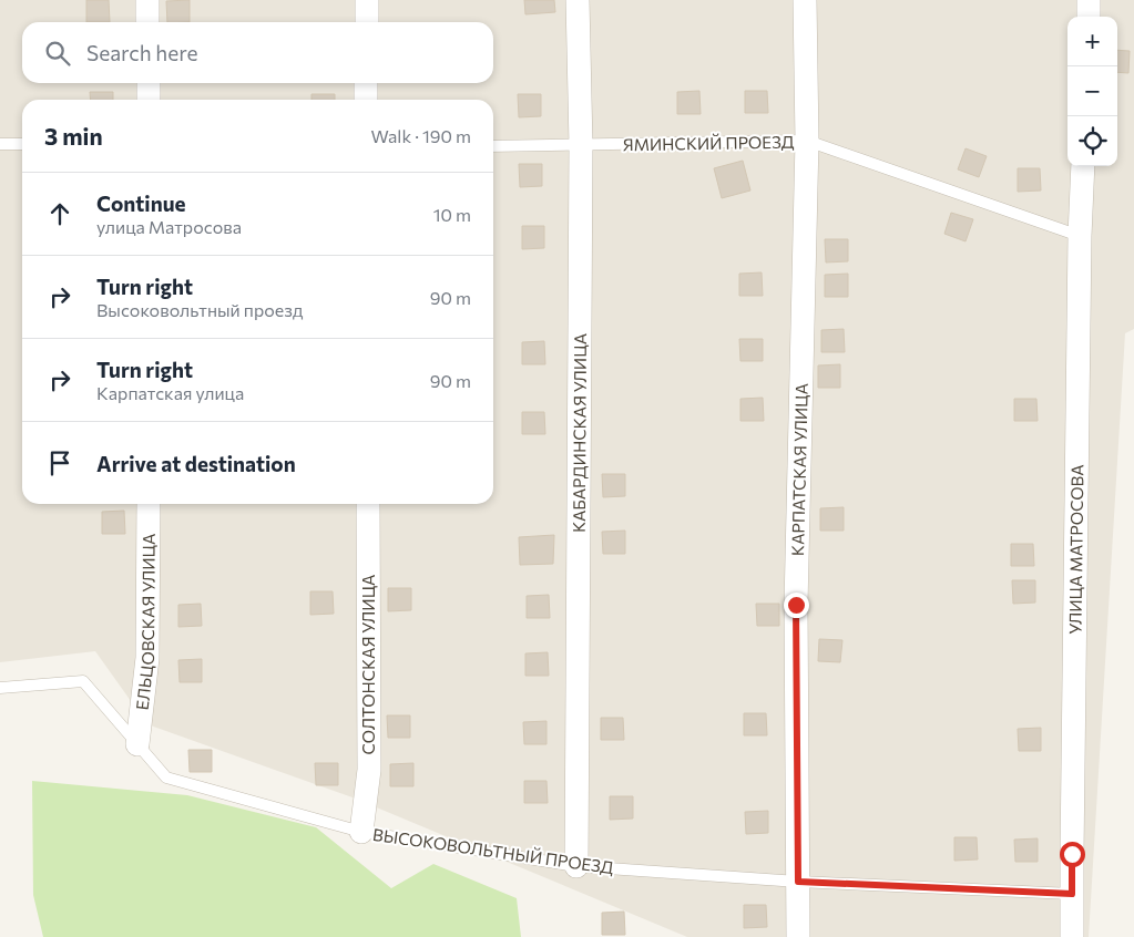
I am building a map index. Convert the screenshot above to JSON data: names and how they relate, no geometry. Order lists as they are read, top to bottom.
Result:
{
  "streets": {
    "street": [
      "КАБАРДИНСКАЯ УЛИЦА",
      "КАРПАТСКАЯ УЛИЦА",
      "УЛИЦА МАТРОСОВА",
      "ЕЛЬЦОВСКАЯ УЛИЦА",
      "СОЛТОНСКАЯ УЛИЦА"
    ],
    "lane": ["ЯМИНСКИЙ ПРОЕЗД", "ВЫСОКОВОЛЬТНЫЙ ПРОЕЗД"]
  },
  "crossings": [
    ["ЯМИНСКИЙ ПРОЕЗД", "КАБАРДИНСКАЯ УЛИЦА"],
    ["ЯМИНСКИЙ ПРОЕЗД", "КАРПАТСКАЯ УЛИЦА"],
    ["ЯМИНСКИЙ ПРОЕЗД", "УЛИЦА МАТРОСОВА"],
    ["КАБАРДИНСКАЯ УЛИЦА", "ВЫСОКОВОЛЬТНЫЙ ПРОЕЗД"],
    ["КАРПАТСКАЯ УЛИЦА", "ВЫСОКОВОЛЬТНЫЙ ПРОЕЗД"],
    ["УЛИЦА МАТРОСОВА", "ВЫСОКОВОЛЬТНЫЙ ПРОЕЗД"],
    ["ЕЛЬЦОВСКАЯ УЛИЦА", "ВЫСОКОВОЛЬТНЫЙ ПРОЕЗД"],
    ["СОЛТОНСКАЯ УЛИЦА", "ВЫСОКОВОЛЬТНЫЙ ПРОЕЗД"]
  ],
  "page": {
    "map_buttons": ["+", "−"],
    "search": "Search here",
    "heading": ["3 min", "Walk · 190 m"],
    "list": [
      ["Continue", "улица Матросова", "10 m"],
      ["Turn right", "Высоковольтный проезд", "90 m"],
      ["Turn right", "Карпатская улица", "90 m"],
      "Arrive at destination"
    ]
  }
}
